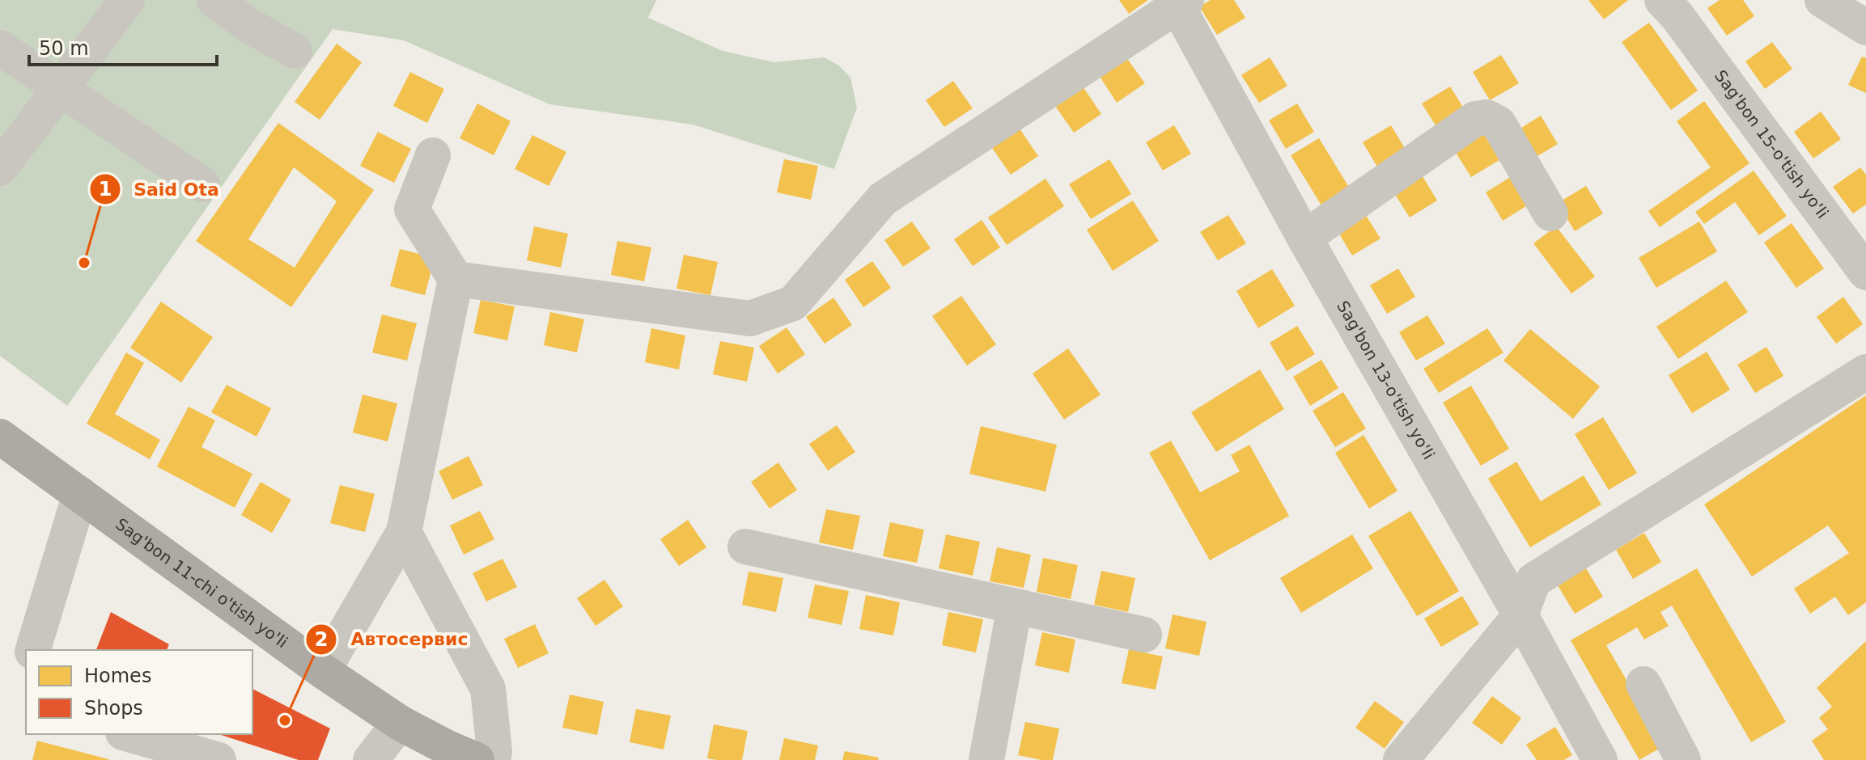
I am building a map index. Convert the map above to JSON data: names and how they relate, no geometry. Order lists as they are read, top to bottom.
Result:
{
  "streets": {
    "main road": ["Sag'bon 11-chi o'tish yo'li"],
    "street": ["Sag'bon 15-o'tish yo'li", "Sag'bon 13-o'tish yo'li"]
  },
  "places": ["Said Ota", "Автосервис"],
  "legend": ["Homes", "Shops"],
  "scale_bar": "50 m"
}
